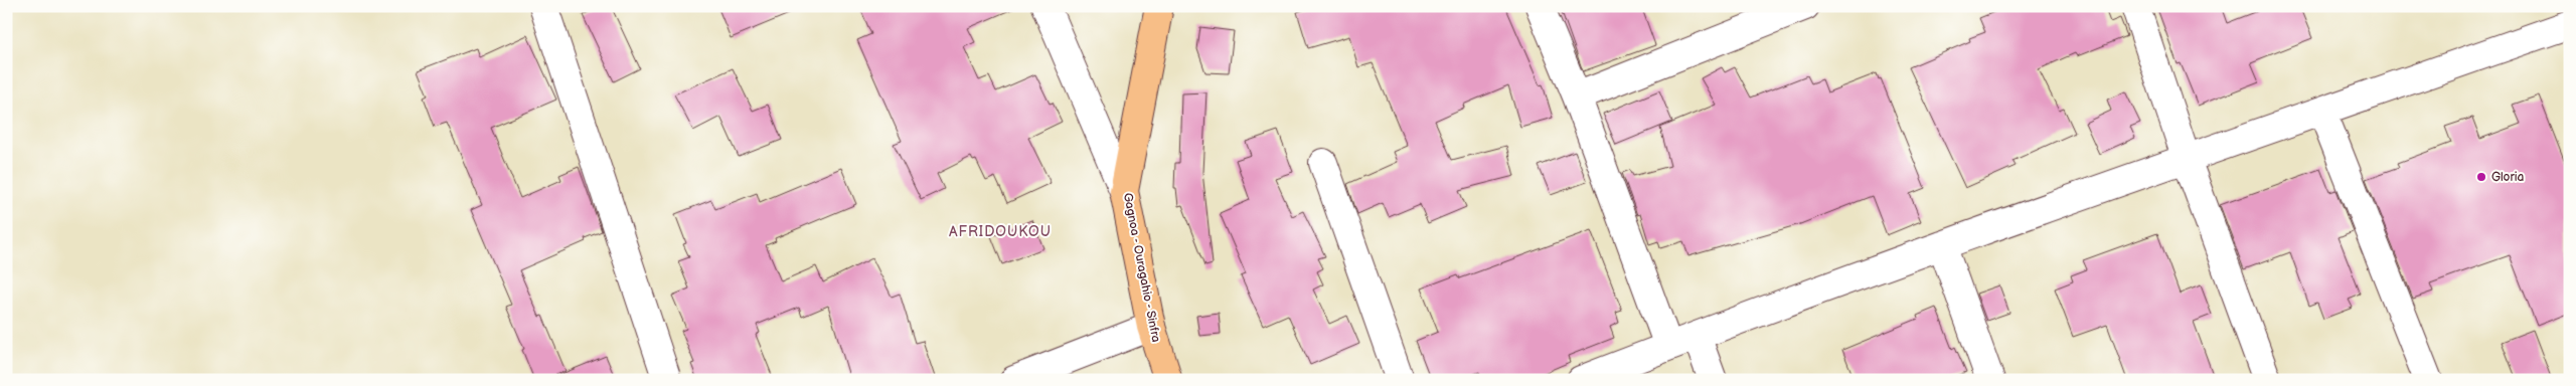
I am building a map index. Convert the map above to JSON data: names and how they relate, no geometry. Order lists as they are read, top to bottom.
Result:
{
  "streets": {
    "main road": ["Gagnoa - Ouragahio - Sinfra"]
  },
  "districts": ["AFRIDOUKOU"],
  "places": ["Gloria"]
}
